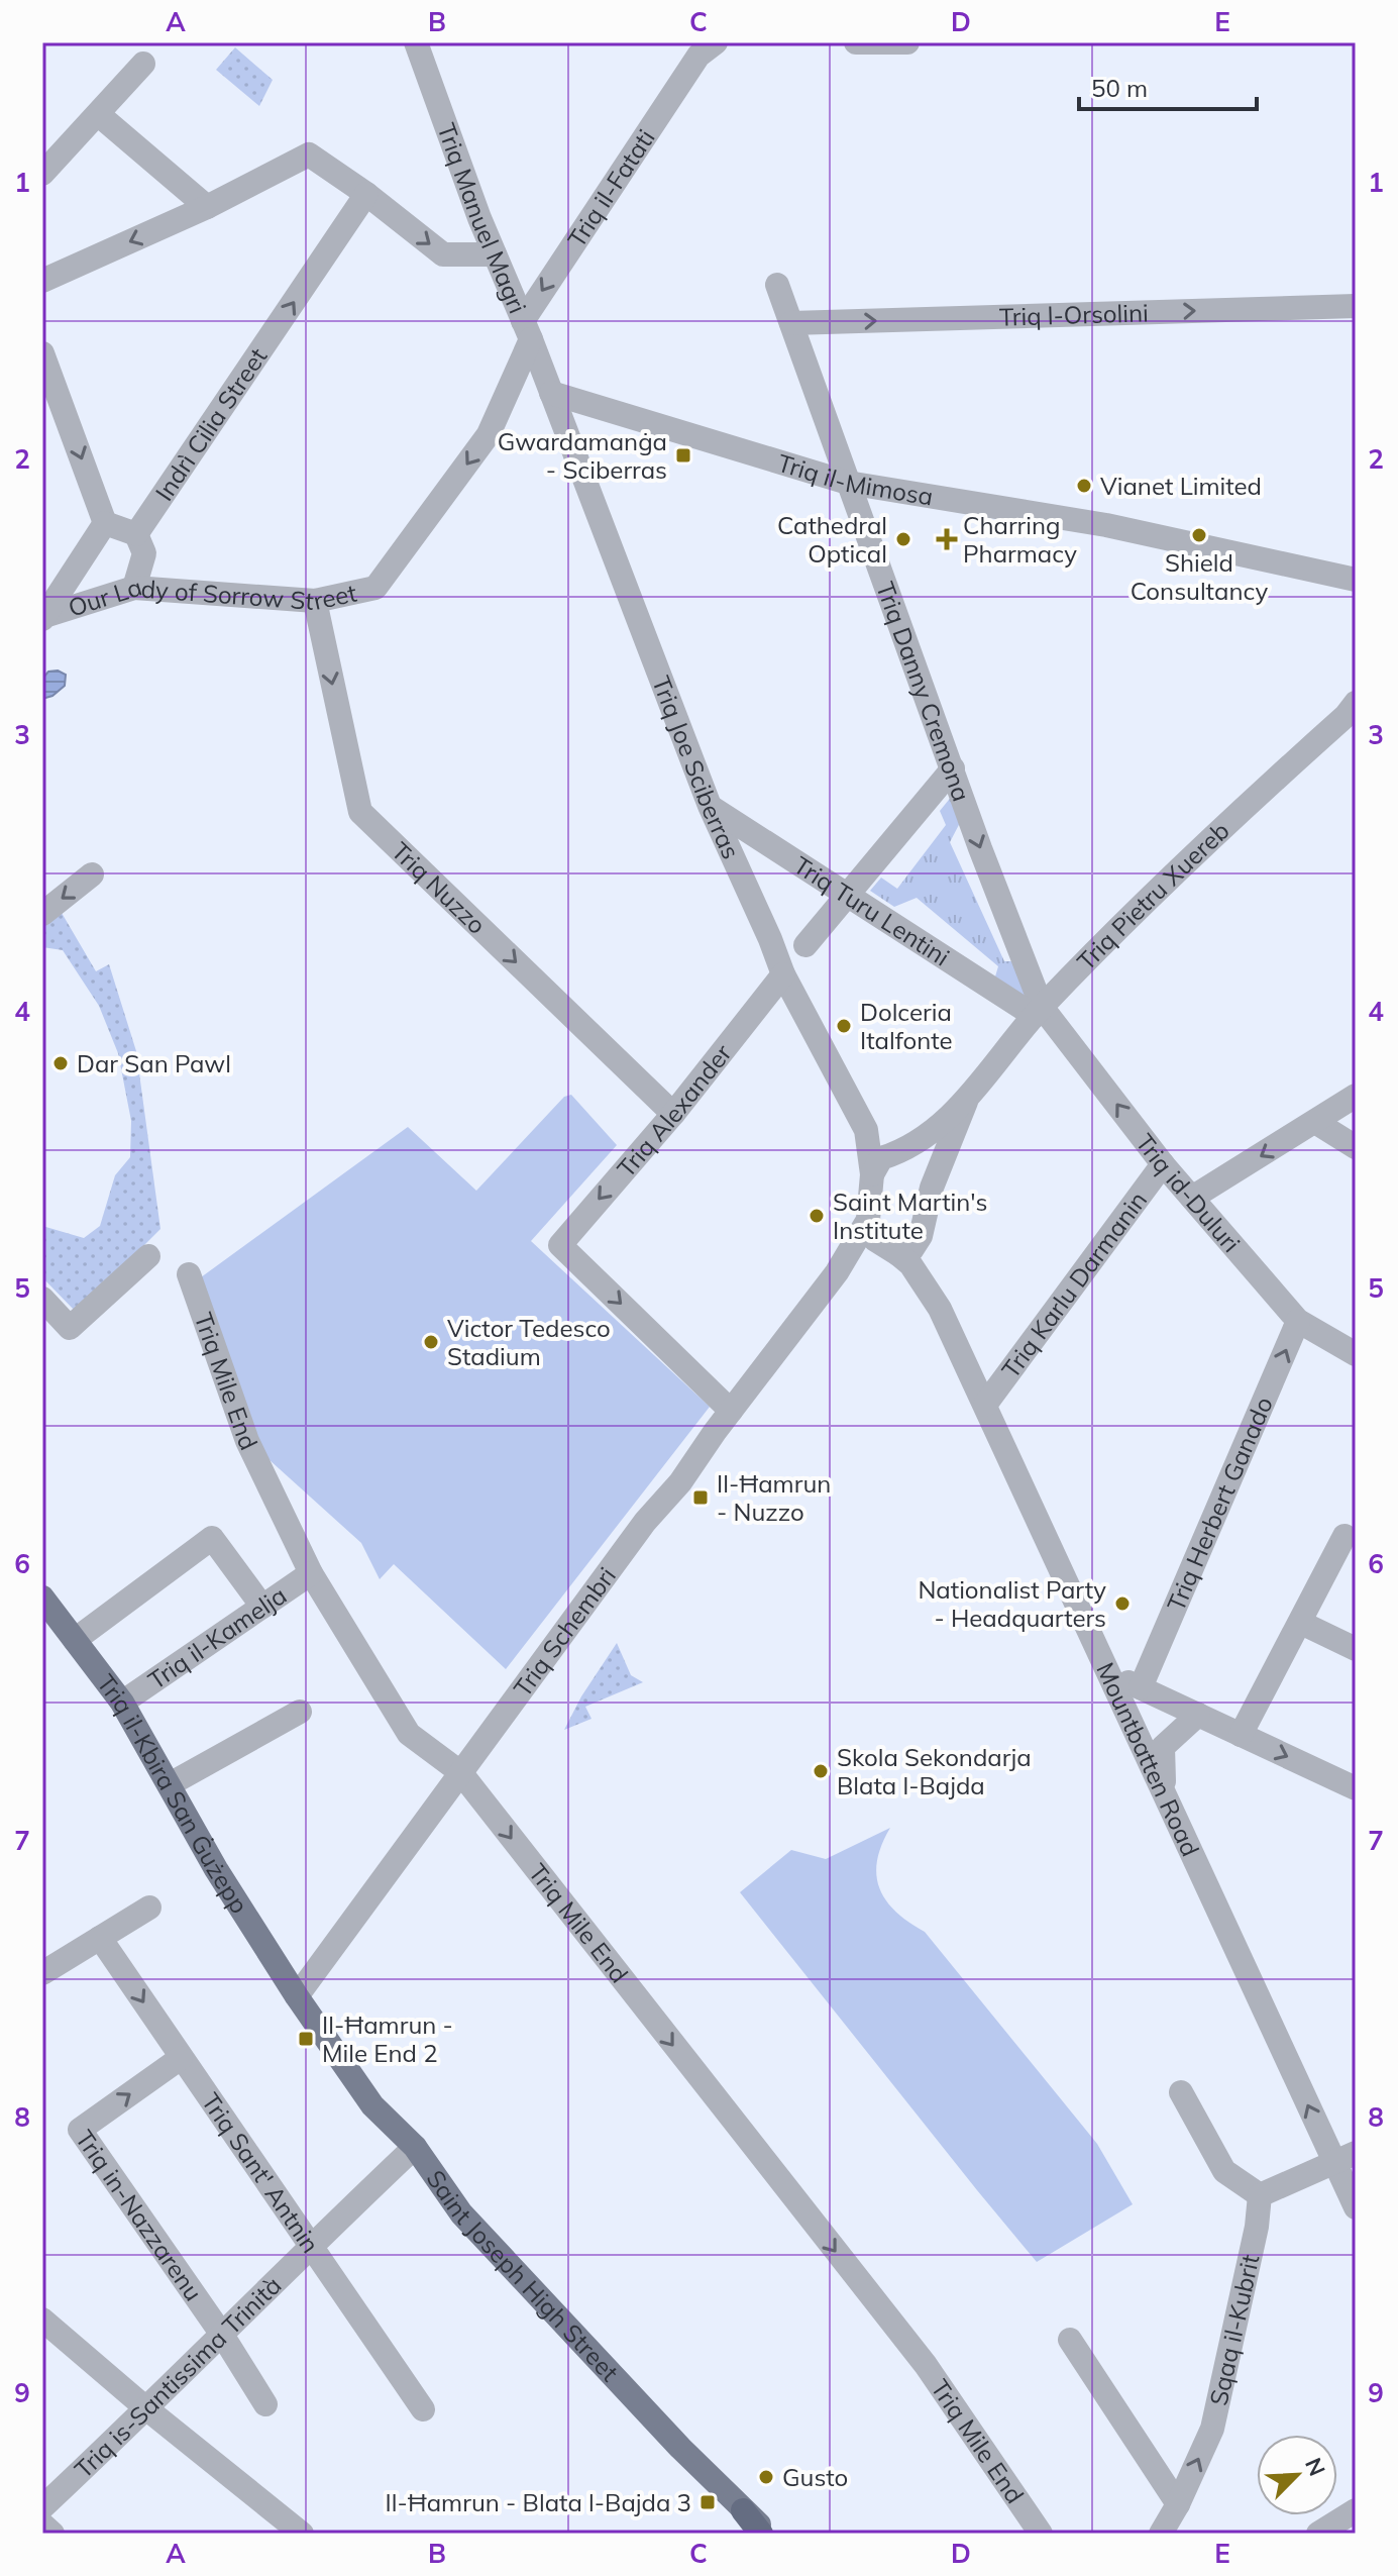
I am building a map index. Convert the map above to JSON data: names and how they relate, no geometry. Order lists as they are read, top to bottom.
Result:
{
  "streets": {
    "main road": ["Triq il-Kbira San Ġużepp", "Saint Joseph High Street"],
    "street": [
      "Triq il-Fatati",
      "Triq Manuel Magri",
      "Triq l-Orsolini",
      "Indrì Cilia Street",
      "Triq il-Mimosa",
      "Our Lady of Sorrow Street",
      "Triq Danny Cremona",
      "Triq Joe Sciberras",
      "Triq Nuzzo",
      "Triq Pietru Xuereb",
      "Triq Turu Lentini",
      "Triq Alexander",
      "Triq id-Duluri",
      "Triq Karlu Darmanin",
      "Triq Mile End",
      "Triq Herbert Ganado",
      "Triq Schembri",
      "Triq il-Kamelja",
      "Mountbatten Road",
      "Triq Sant' Antnin",
      "Triq in-Nazzarenu",
      "Sqaq il-Kubrit",
      "Triq is-Santissima Trinità"
    ]
  },
  "crossings": [
    ["Triq il-Fatati", "Triq Manuel Magri"],
    ["Triq il-Fatati", "Our Lady of Sorrow Street"],
    ["Triq Manuel Magri", "Triq il-Mimosa"],
    ["Triq Manuel Magri", "Our Lady of Sorrow Street"],
    ["Triq Manuel Magri", "Triq Joe Sciberras"],
    ["Triq l-Orsolini", "Triq Danny Cremona"],
    ["Triq il-Mimosa", "Triq Danny Cremona"],
    ["Triq il-Mimosa", "Triq Joe Sciberras"],
    ["Our Lady of Sorrow Street", "Triq Nuzzo"],
    ["Triq Danny Cremona", "Triq Pietru Xuereb"],
    ["Triq Danny Cremona", "Triq Turu Lentini"],
    ["Triq Danny Cremona", "Triq id-Duluri"],
    ["Triq Joe Sciberras", "Triq Turu Lentini"],
    ["Triq Joe Sciberras", "Triq Alexander"],
    ["Triq Nuzzo", "Triq Alexander"],
    ["Triq Pietru Xuereb", "Triq Turu Lentini"],
    ["Triq Pietru Xuereb", "Triq id-Duluri"],
    ["Triq Pietru Xuereb", "Triq Schembri"],
    ["Triq Pietru Xuereb", "Mountbatten Road"],
    ["Triq Turu Lentini", "Triq id-Duluri"],
    ["Triq Alexander", "Triq Schembri"],
    ["Triq id-Duluri", "Triq Karlu Darmanin"],
    ["Triq id-Duluri", "Triq Herbert Ganado"],
    ["Triq Karlu Darmanin", "Mountbatten Road"],
    ["Triq Mile End", "Triq Schembri"],
    ["Triq Mile End", "Triq il-Kamelja"],
    ["Triq Schembri", "Mountbatten Road"],
    ["Triq Schembri", "Triq il-Kbira San Ġużepp"],
    ["Triq Schembri", "Saint Joseph High Street"],
    ["Triq il-Kamelja", "Triq il-Kbira San Ġużepp"],
    ["Triq il-Kbira San Ġużepp", "Saint Joseph High Street"],
    ["Triq Sant' Antnin", "Triq in-Nazzarenu"],
    ["Triq Sant' Antnin", "Triq is-Santissima Trinità"],
    ["Triq in-Nazzarenu", "Triq is-Santissima Trinità"],
    ["Saint Joseph High Street", "Triq is-Santissima Trinità"]
  ],
  "one_way": [
    "Triq il-Fatati",
    "Triq l-Orsolini",
    "Indrì Cilia Street",
    "Our Lady of Sorrow Street",
    "Triq Nuzzo",
    "Triq Mile End",
    "Sqaq il-Kubrit"
  ],
  "places": {
    "transit": [
      "Gwardamanġa - Sciberras",
      "Il-Ħamrun - Nuzzo",
      "Il-Ħamrun - Mile End 2",
      "Il-Ħamrun - Blata l-Bajda 3"
    ],
    "other": [
      "Vianet Limited",
      "Shield Consultancy",
      "Cathedral Optical",
      "Dolceria Italfonte",
      "Dar San Pawl",
      "Saint Martin's Institute",
      "Victor Tedesco Stadium",
      "Nationalist Party - Headquarters",
      "Skola Sekondarja Blata l-Bajda",
      "Gusto"
    ],
    "health": ["Charring Pharmacy"]
  },
  "scale_bar": "50 m",
  "north": "top right",
  "grid": {
    "columns": [
      "A",
      "B",
      "C",
      "D",
      "E"
    ],
    "rows": [
      "1",
      "2",
      "3",
      "4",
      "5",
      "6",
      "7",
      "8",
      "9"
    ]
  }
}
